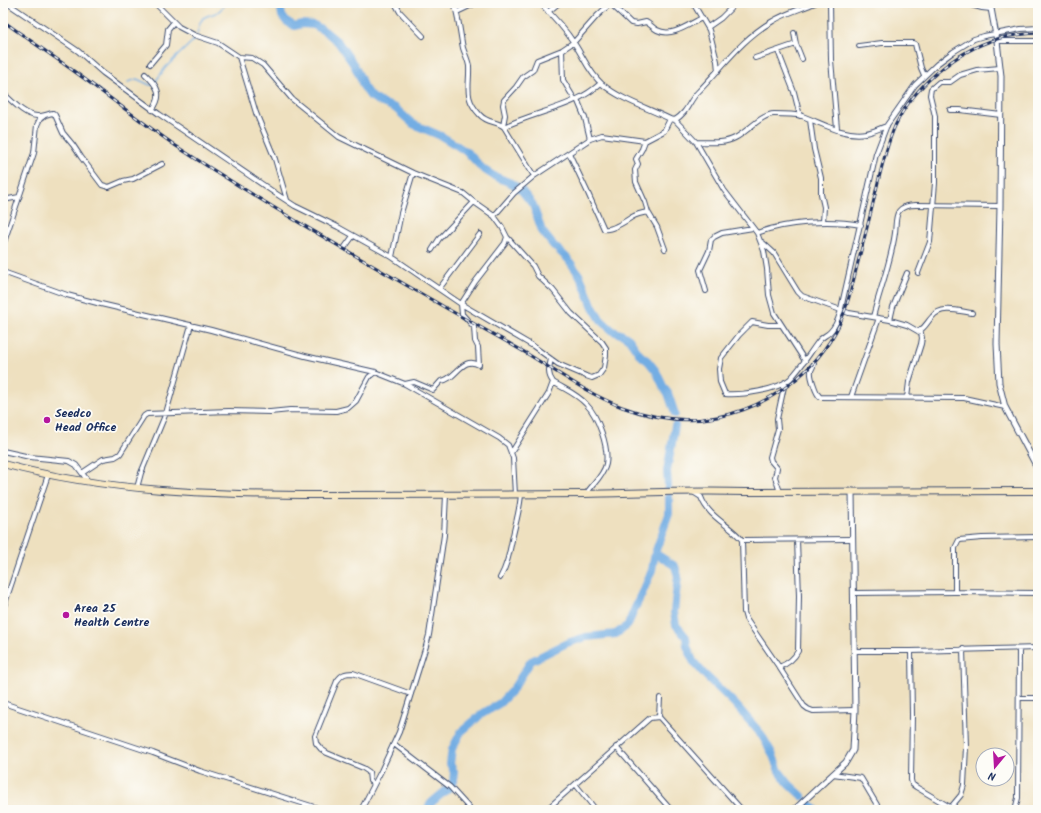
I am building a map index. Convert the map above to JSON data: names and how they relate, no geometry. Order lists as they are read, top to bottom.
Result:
{
  "places": ["Seedco Head Office", "Area 25 Health Centre"],
  "north": "bottom"
}
